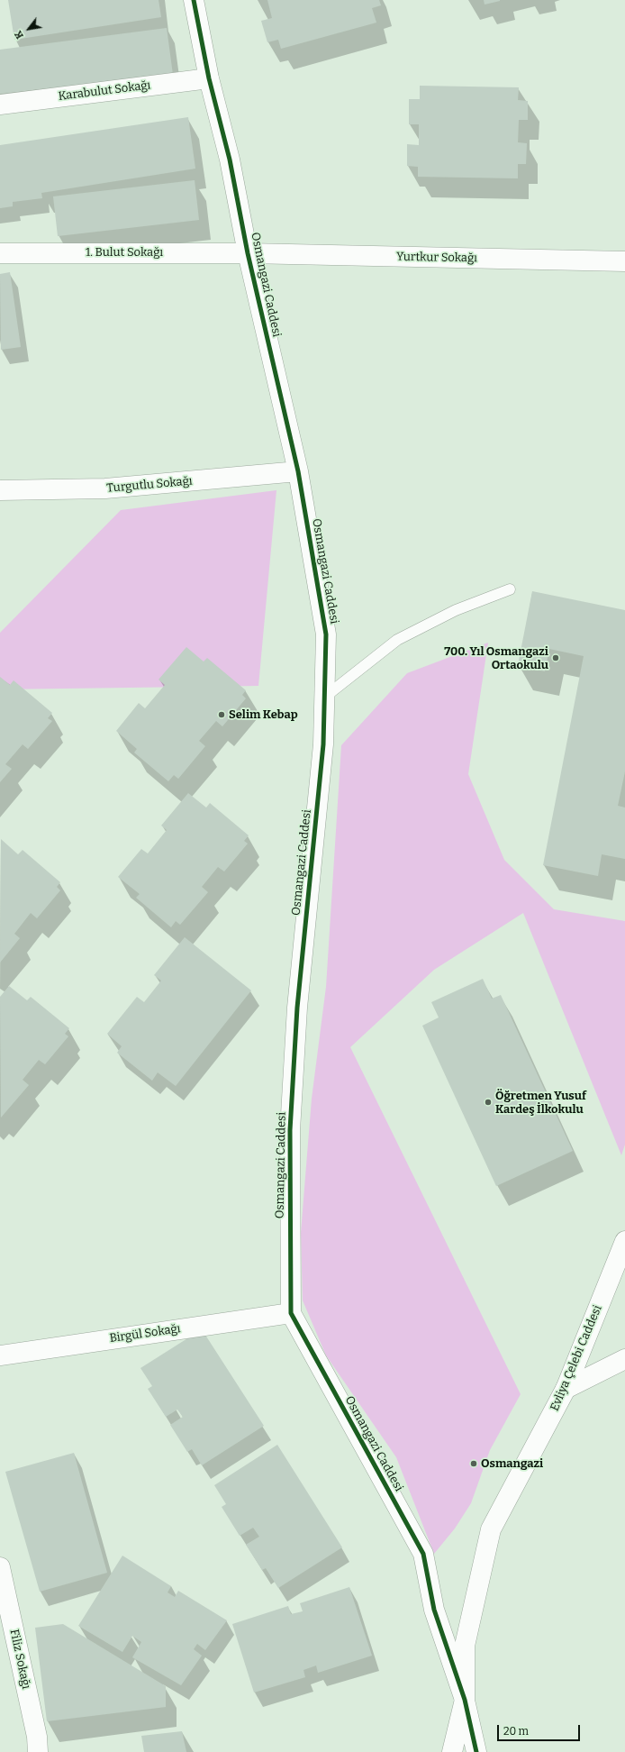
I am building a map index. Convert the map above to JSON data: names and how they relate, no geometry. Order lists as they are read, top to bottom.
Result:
{
  "streets": {
    "street": [
      "Karabulut Sokağı",
      "1. Bulut Sokağı",
      "Yurtkur Sokağı",
      "Osmangazi Caddesi",
      "Turgutlu Sokağı",
      "Birgül Sokağı",
      "Evliya Çelebi Caddesi",
      "Filiz Sokağı"
    ]
  },
  "crossings": [
    ["Karabulut Sokağı", "Osmangazi Caddesi"],
    ["1. Bulut Sokağı", "Yurtkur Sokağı"],
    ["1. Bulut Sokağı", "Osmangazi Caddesi"],
    ["Yurtkur Sokağı", "Osmangazi Caddesi"],
    ["Osmangazi Caddesi", "Turgutlu Sokağı"],
    ["Osmangazi Caddesi", "Birgül Sokağı"],
    ["Osmangazi Caddesi", "Evliya Çelebi Caddesi"]
  ],
  "places": [
    "700. Yıl Osmangazi Ortaokulu",
    "Selim Kebap",
    "Öğretmen Yusuf Kardeş İlkokulu",
    "Osmangazi"
  ],
  "scale_bar": "20 m",
  "north": "bottom left"
}
